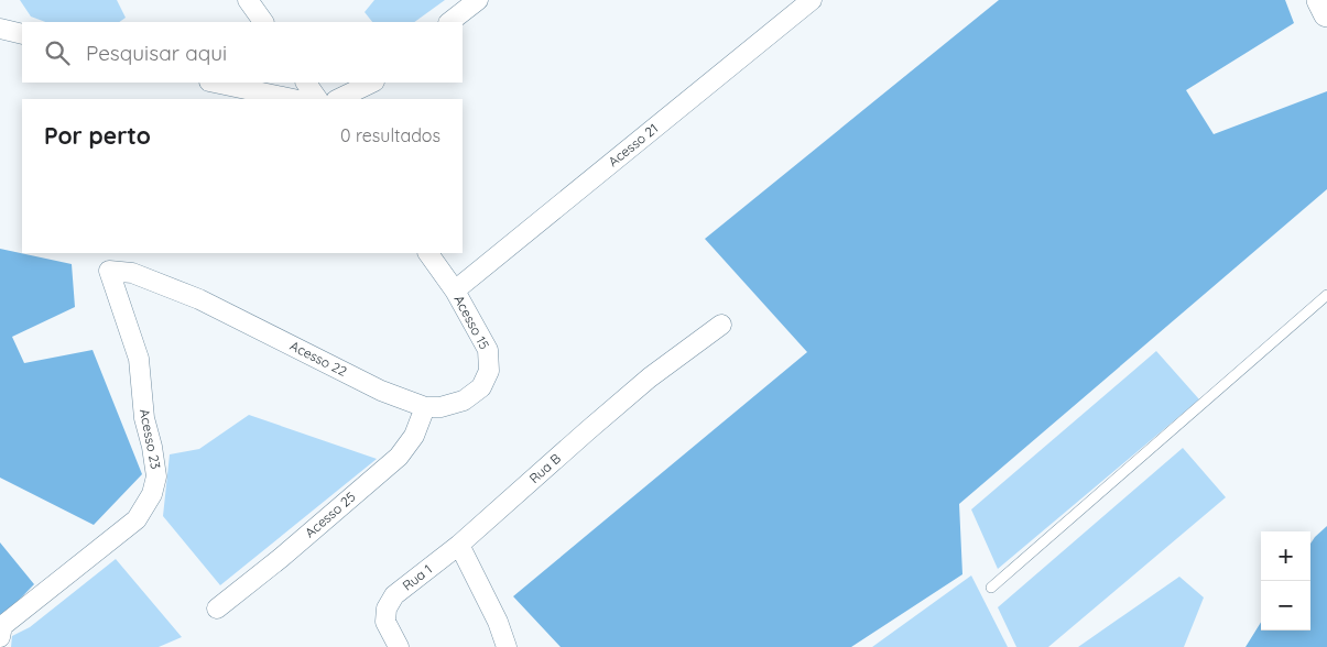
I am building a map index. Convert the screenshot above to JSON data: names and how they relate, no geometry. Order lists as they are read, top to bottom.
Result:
{
  "streets": {
    "street": [
      "Acesso 21",
      "Acesso 15",
      "Acesso 22",
      "Acesso 23",
      "Rua B",
      "Acesso 25",
      "Rua 1"
    ]
  },
  "crossings": [
    ["Acesso 21", "Acesso 15"],
    ["Acesso 15", "Acesso 22"],
    ["Acesso 15", "Acesso 25"],
    ["Acesso 22", "Acesso 23"],
    ["Acesso 22", "Acesso 25"],
    ["Rua B", "Rua 1"]
  ],
  "page": {
    "search": "Pesquisar aqui",
    "heading": ["Por perto", "0 resultados"],
    "map_buttons": ["+", "−"]
  }
}
